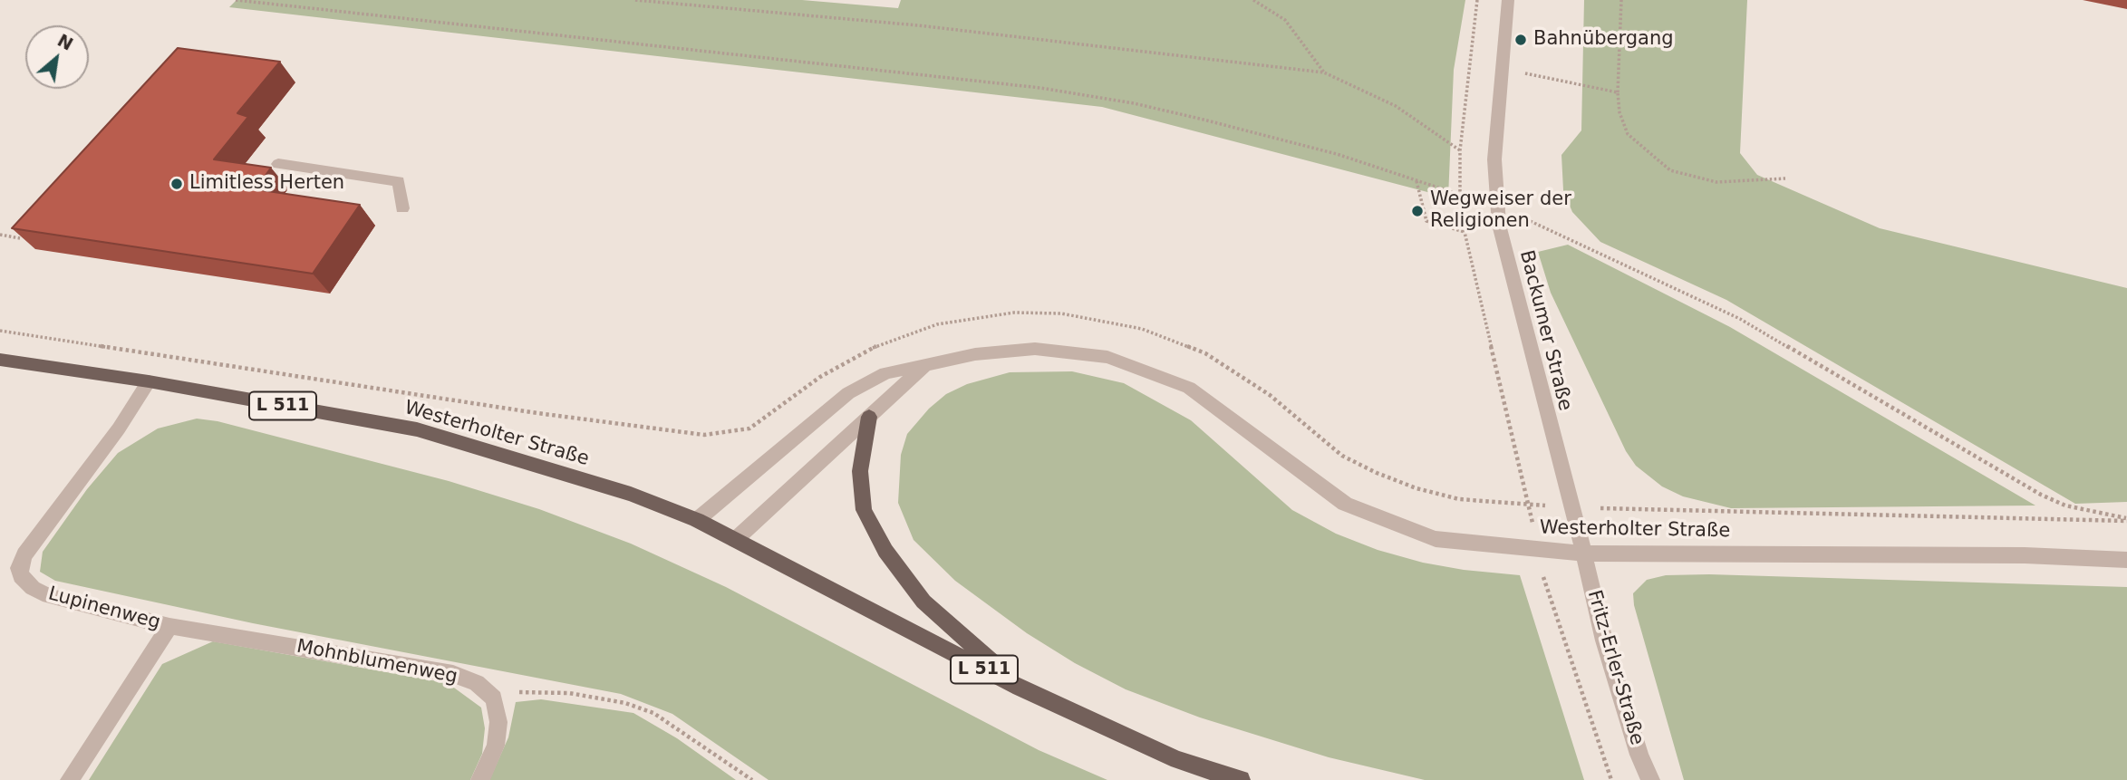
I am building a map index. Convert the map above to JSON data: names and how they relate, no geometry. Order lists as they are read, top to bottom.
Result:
{
  "streets": {
    "main road": ["L 511", "Westerholter Straße"],
    "street": [
      "Backumer Straße",
      "Lupinenweg",
      "Mohnblumenweg",
      "Fritz-Erler-Straße"
    ]
  },
  "crossings": [
    ["Backumer Straße", "Westerholter Straße"],
    ["Backumer Straße", "Fritz-Erler-Straße"],
    ["L 511", "Westerholter Straße"],
    ["Westerholter Straße", "Lupinenweg"],
    ["Westerholter Straße", "Fritz-Erler-Straße"],
    ["Lupinenweg", "Mohnblumenweg"]
  ],
  "places": ["Bahnübergang", "Limitless Herten", "Wegweiser der Religionen"],
  "north": "top right"
}
